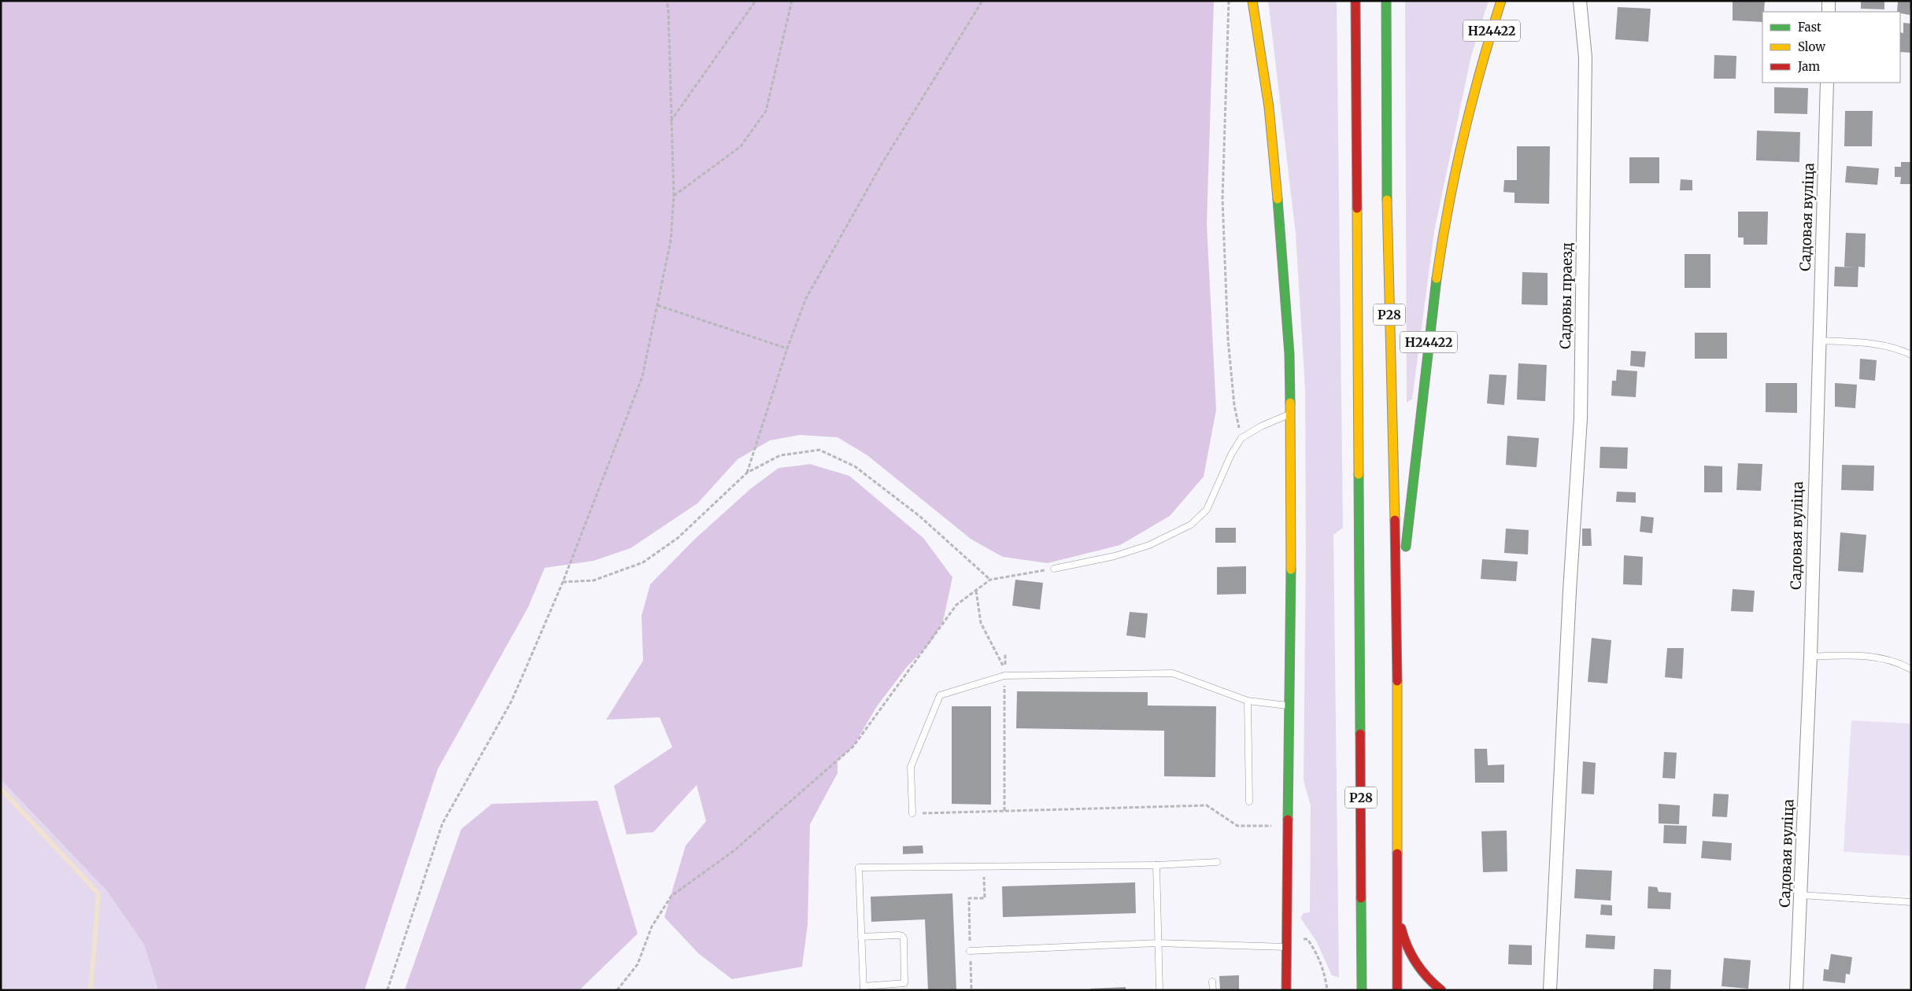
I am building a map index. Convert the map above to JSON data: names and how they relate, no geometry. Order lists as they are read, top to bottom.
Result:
{
  "streets": {
    "main road": ["Н24422", "Р28"],
    "street": ["Садовая вуліца", "Садовы праезд"]
  },
  "crossings": [
    ["Н24422", "Р28"]
  ],
  "legend": ["Fast", "Slow", "Jam"]
}
